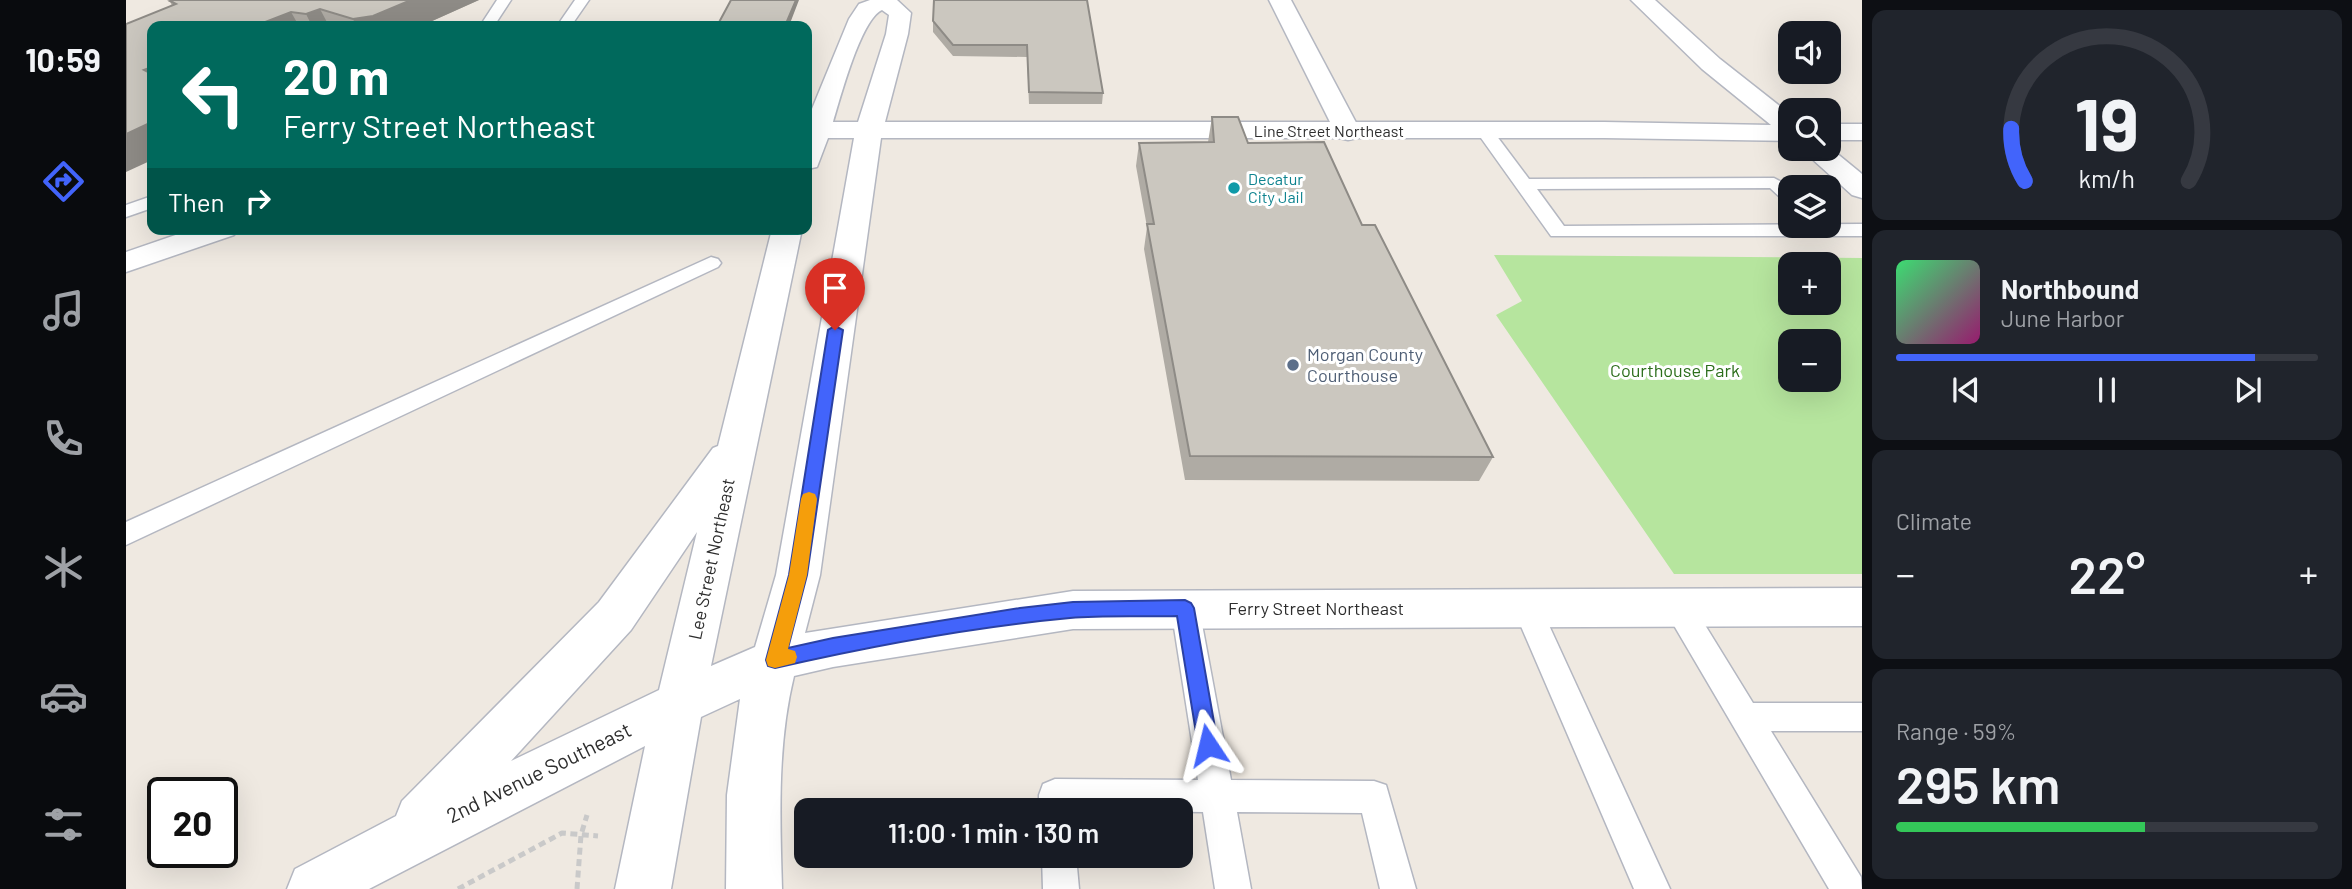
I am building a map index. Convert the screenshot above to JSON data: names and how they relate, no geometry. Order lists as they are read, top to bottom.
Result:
{
  "streets": {
    "street": [
      "Line Street Northeast",
      "Lee Street Northeast",
      "Ferry Street Northeast",
      "2nd Avenue Southeast"
    ]
  },
  "crossings": [
    ["Lee Street Northeast", "2nd Avenue Southeast"],
    ["Ferry Street Northeast", "2nd Avenue Southeast"]
  ],
  "parks": ["Courthouse Park"],
  "places": ["Decatur City Jail", "Morgan County Courthouse"],
  "page": {
    "tabs": "10:59",
    "map_buttons": ["+", "−"],
    "turn": ["20 m", "Ferry Street Northeast"],
    "then": "Then",
    "song": ["Northbound", "June Harbor"],
    "tile": [
      "Climate",
      ["Range · 59%", "295 km"]
    ],
    "heat": ["−", "22°", "+"],
    "limit": "20",
    "trip": "11:00 · 1 min · 130 m",
    "gauge": ["19", "km/h"]
  }
}
